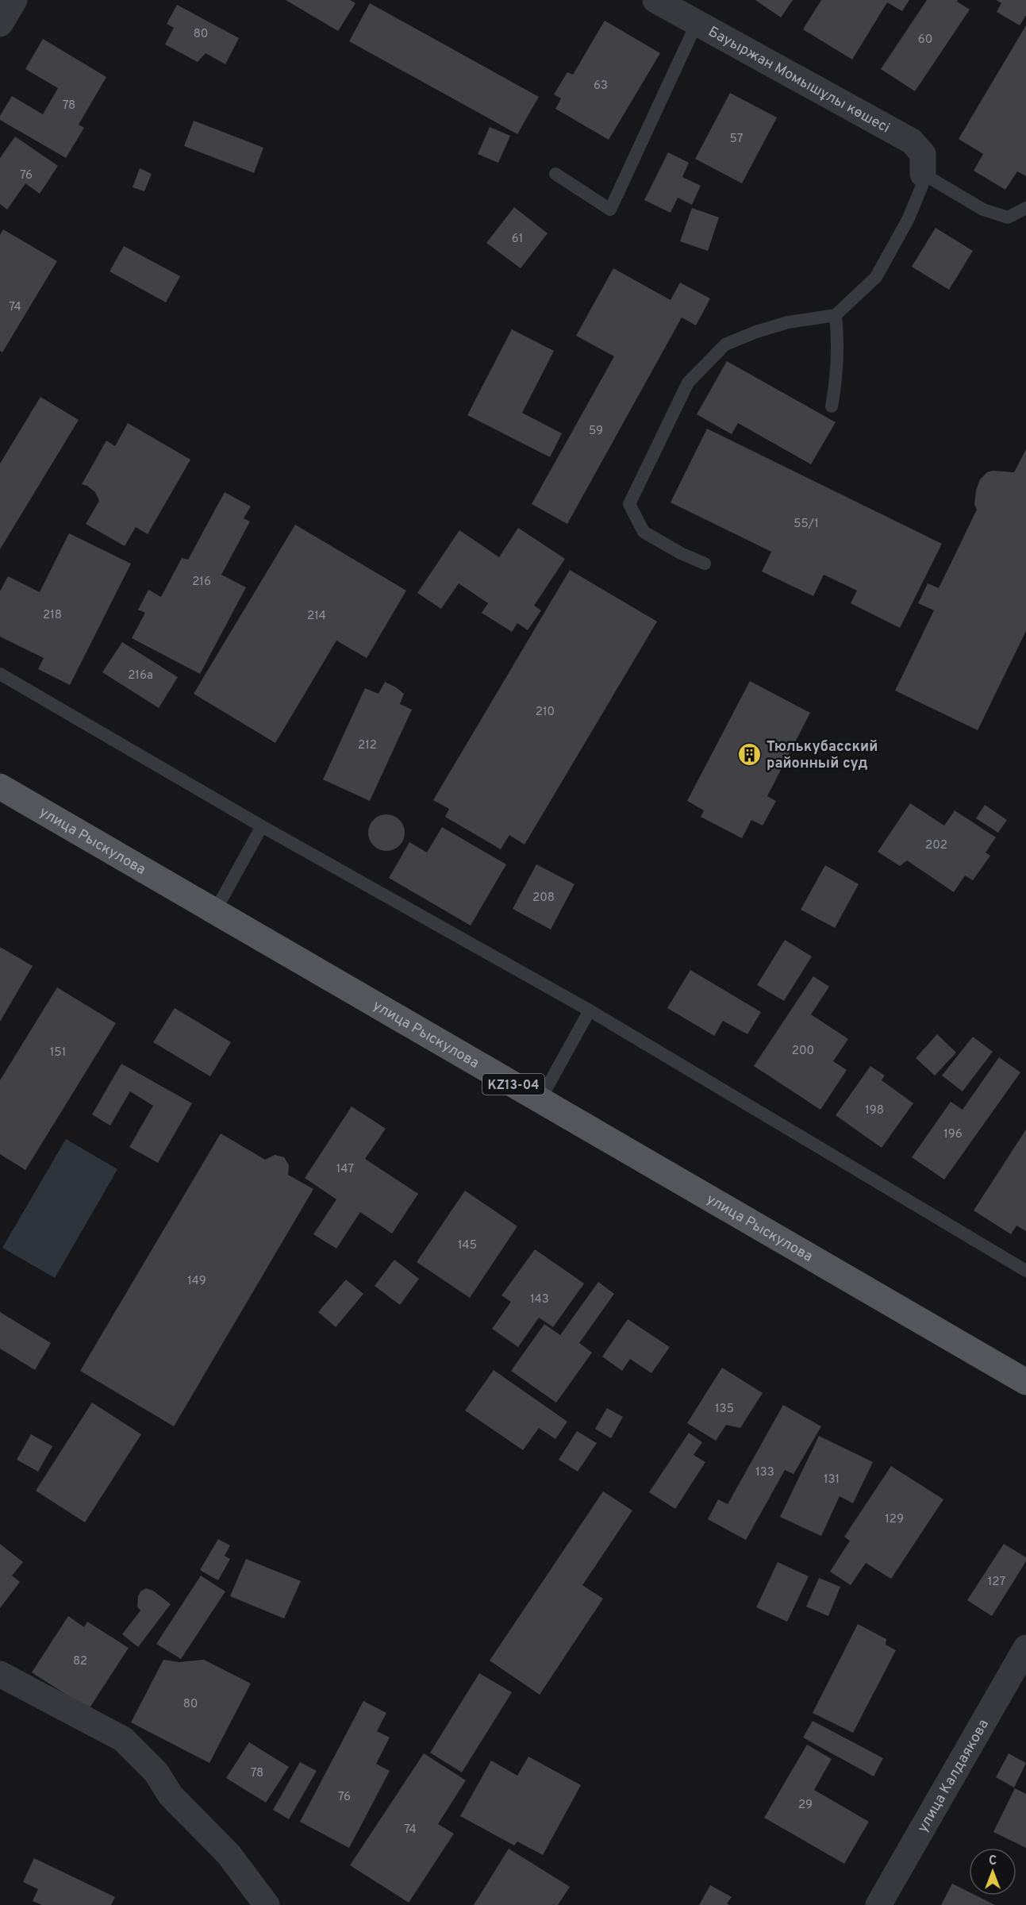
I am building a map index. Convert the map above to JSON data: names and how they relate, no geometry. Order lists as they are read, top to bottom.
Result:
{
  "streets": {
    "main road": ["улица Рыскулова", "KZ13-04"],
    "street": ["Бауыржан Момышұлы көшесі", "улица Калдаякова"]
  },
  "places": {
    "building": ["Тюлькубасский районный суд"]
  },
  "house_numbers": [
    "80",
    "60",
    "63",
    "78",
    "57",
    "76",
    "61",
    "74",
    "59",
    "55/1",
    "216",
    "218",
    "214",
    "216а",
    "210",
    "212",
    "202",
    "208",
    "200",
    "151",
    "198",
    "196",
    "147",
    "145",
    "149",
    "143",
    "135",
    "133",
    "131",
    "129",
    "127",
    "82",
    "80",
    "78",
    "76",
    "29",
    "74"
  ],
  "north": "top"
}
